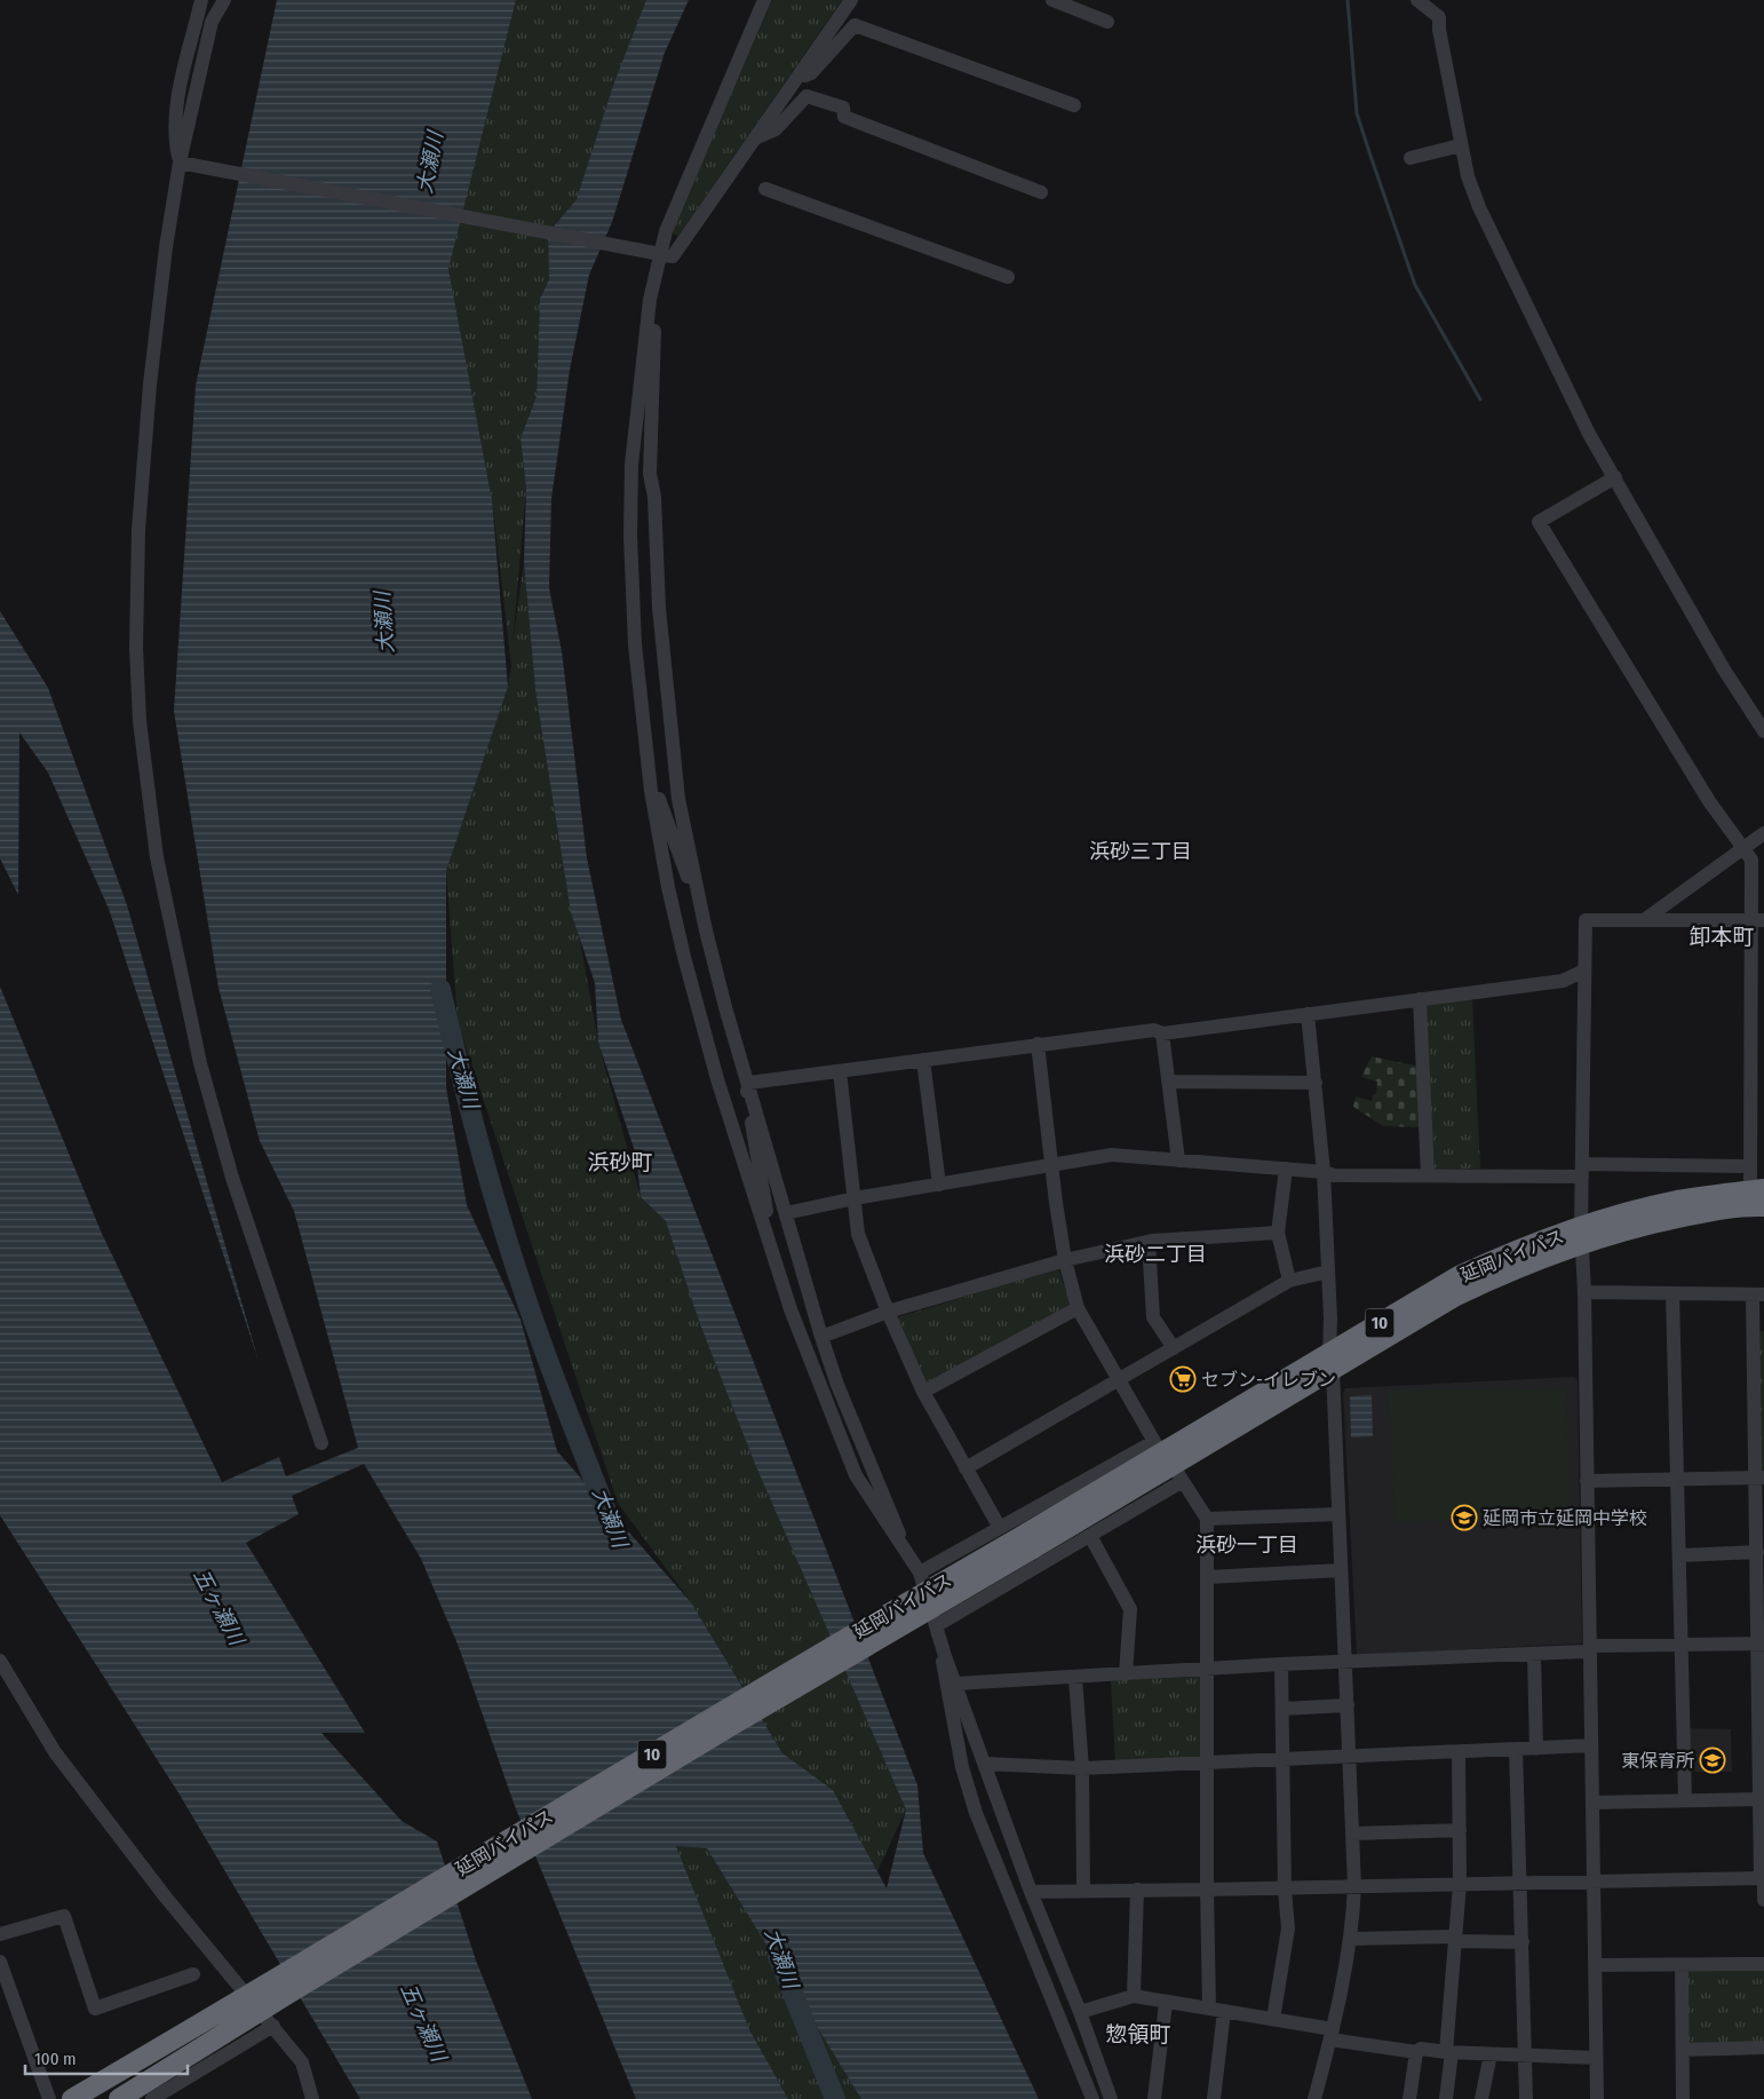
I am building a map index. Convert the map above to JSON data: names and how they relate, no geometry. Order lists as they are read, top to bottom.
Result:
{
  "streets": {
    "highway": ["延岡バイパス", "10"]
  },
  "districts": [
    "浜砂三丁目",
    "卸本町",
    "浜砂町",
    "浜砂二丁目",
    "浜砂一丁目",
    "惣領町"
  ],
  "water": ["大瀬川", "五ヶ瀬川"],
  "places": {
    "supermarket": ["セブン-イレブン"],
    "school or university": ["延岡市立延岡中学校", "東保育所"]
  },
  "scale_bar": "100 m"
}
